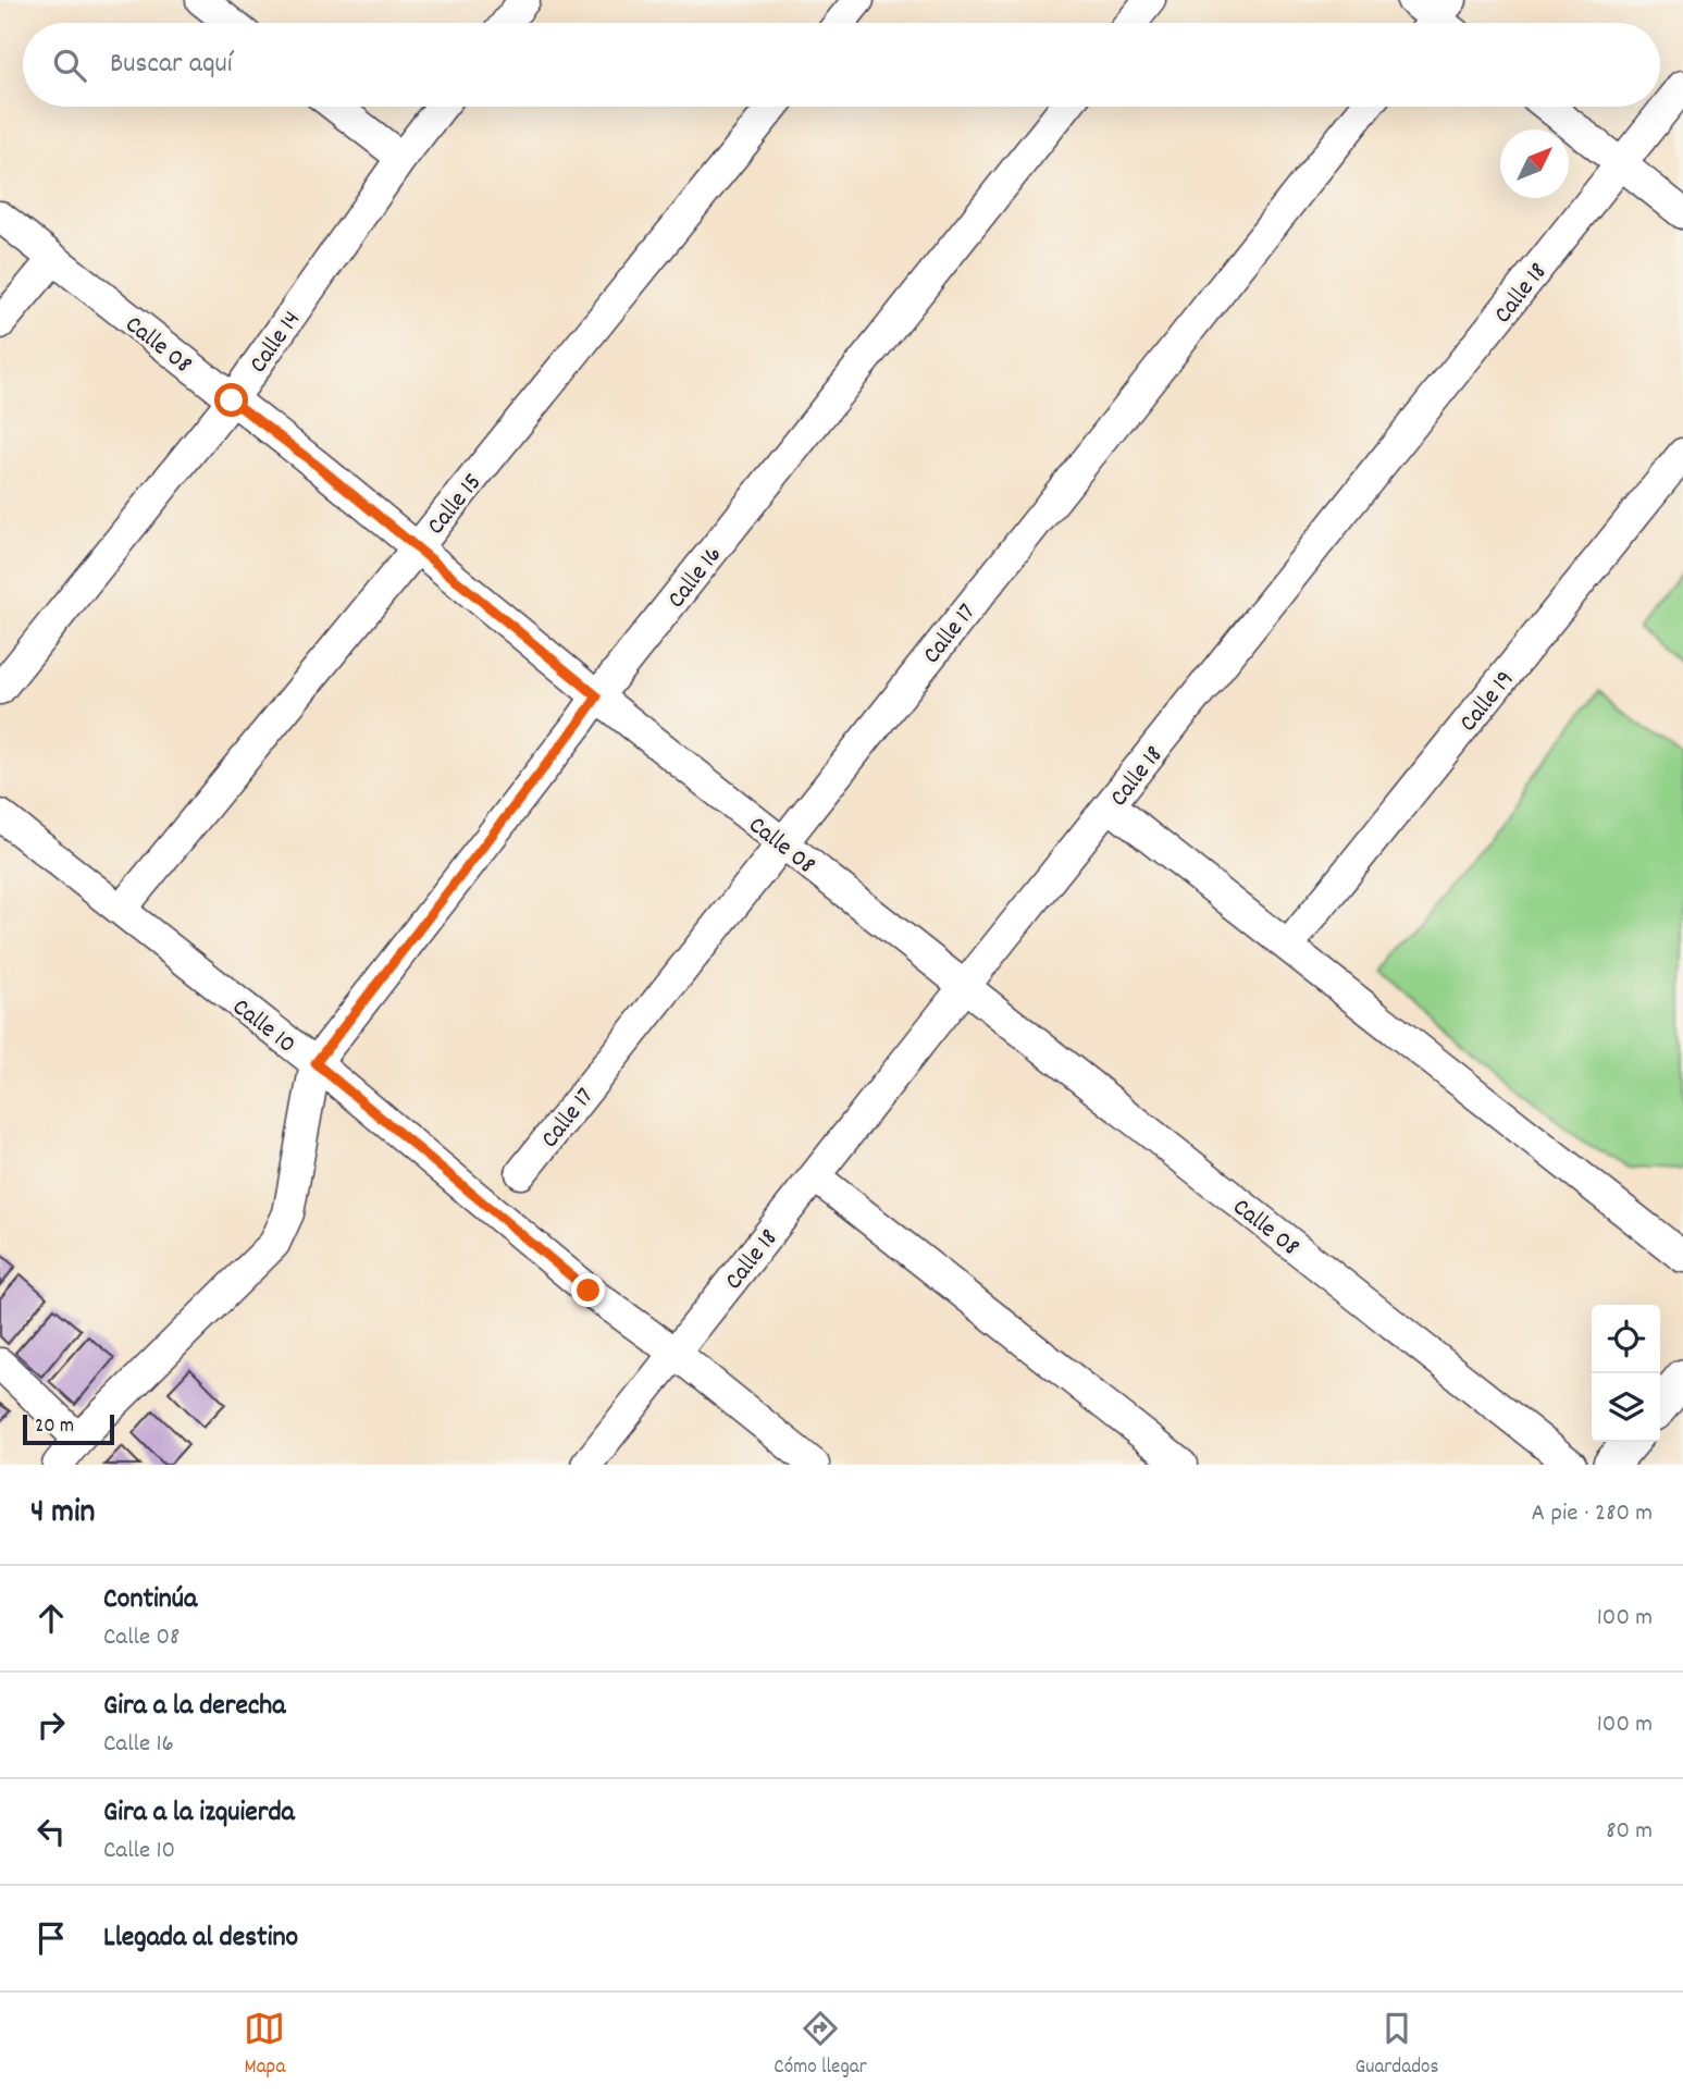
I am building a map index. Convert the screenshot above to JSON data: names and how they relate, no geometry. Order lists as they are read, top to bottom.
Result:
{
  "streets": {
    "street": [
      "Calle 18",
      "Calle 14",
      "Calle 08",
      "Calle 15",
      "Calle 16",
      "Calle 17",
      "Calle 19",
      "Calle 10"
    ]
  },
  "crossings": [
    ["Calle 18", "Calle 08"],
    ["Calle 18", "Calle 10"],
    ["Calle 14", "Calle 08"],
    ["Calle 08", "Calle 15"],
    ["Calle 08", "Calle 16"],
    ["Calle 08", "Calle 17"],
    ["Calle 15", "Calle 10"],
    ["Calle 16", "Calle 10"]
  ],
  "scale_bar": "20 m",
  "north": "top right",
  "page": {
    "search": "Buscar aquí",
    "scale": "20 m",
    "heading": ["4 min", "A pie · 280 m"],
    "list": [
      ["Continúa", "Calle 08", "100 m"],
      ["Gira a la derecha", "Calle 16", "100 m"],
      ["Gira a la izquierda", "Calle 10", "80 m"],
      "Llegada al destino"
    ],
    "nav": ["Mapa", "Cómo llegar", "Guardados"]
  }
}
